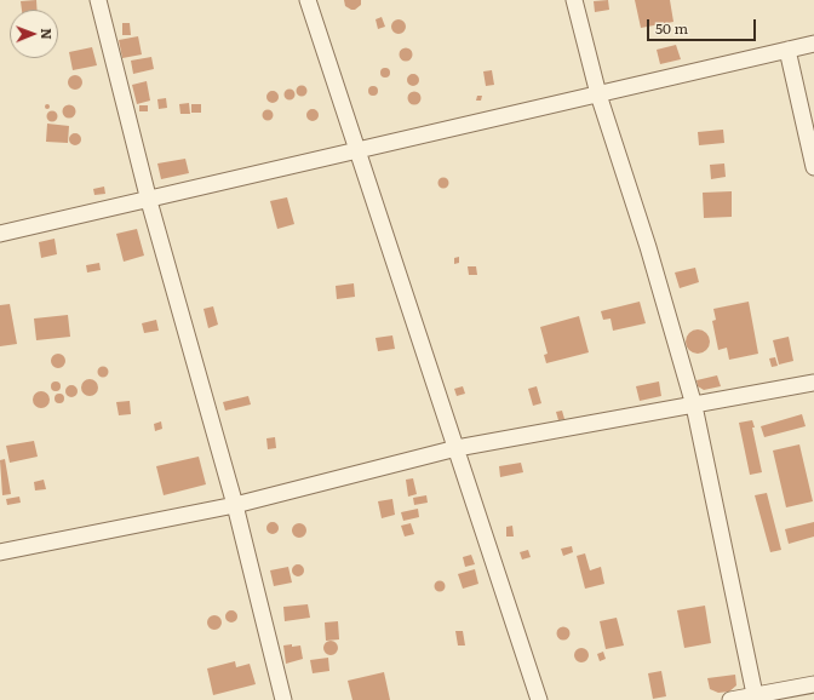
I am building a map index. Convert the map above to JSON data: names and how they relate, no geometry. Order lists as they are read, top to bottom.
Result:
{
  "scale_bar": "50 m",
  "north": "right"
}
